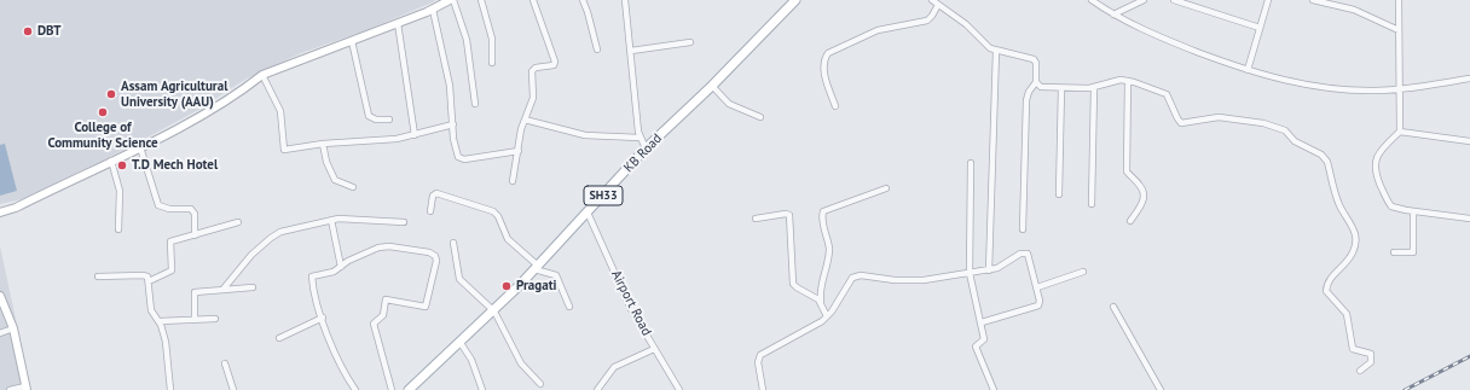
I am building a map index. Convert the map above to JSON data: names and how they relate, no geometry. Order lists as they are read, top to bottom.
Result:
{
  "streets": {
    "main road": ["KB Road", "SH33"],
    "street": ["Airport Road"]
  },
  "crossings": [
    ["KB Road", "Airport Road"]
  ],
  "places": [
    "DBT",
    "Assam Agricultural University (AAU)",
    "College of Community Science",
    "T.D Mech Hotel",
    "Pragati"
  ]
}
